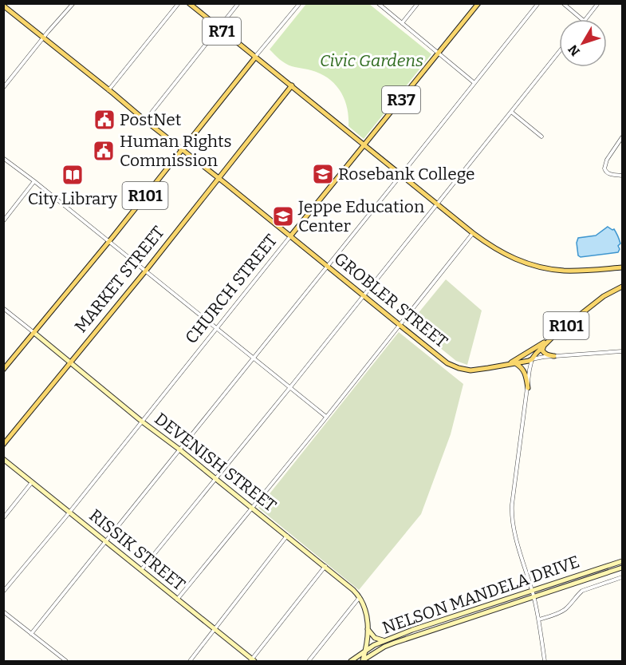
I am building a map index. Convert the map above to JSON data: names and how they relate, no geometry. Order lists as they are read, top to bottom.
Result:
{
  "streets": {
    "main road": [
      "R71",
      "R37",
      "R101",
      "MARKET STREET",
      "CHURCH STREET",
      "GROBLER STREET",
      "DEVENISH STREET",
      "RISSIK STREET",
      "NELSON MANDELA DRIVE"
    ]
  },
  "crossings": [
    ["R71", "R101"],
    ["R101", "GROBLER STREET"],
    ["R101", "DEVENISH STREET"],
    ["MARKET STREET", "GROBLER STREET"],
    ["MARKET STREET", "DEVENISH STREET"],
    ["CHURCH STREET", "GROBLER STREET"],
    ["CHURCH STREET", "DEVENISH STREET"],
    ["CHURCH STREET", "RISSIK STREET"],
    ["DEVENISH STREET", "NELSON MANDELA DRIVE"]
  ],
  "parks": ["Civic Gardens"],
  "places": {
    "public building": ["PostNet", "Human Rights Commission"],
    "school or university": ["Rosebank College", "Jeppe Education Center"],
    "library": ["City Library"]
  },
  "north": "bottom left"
}
